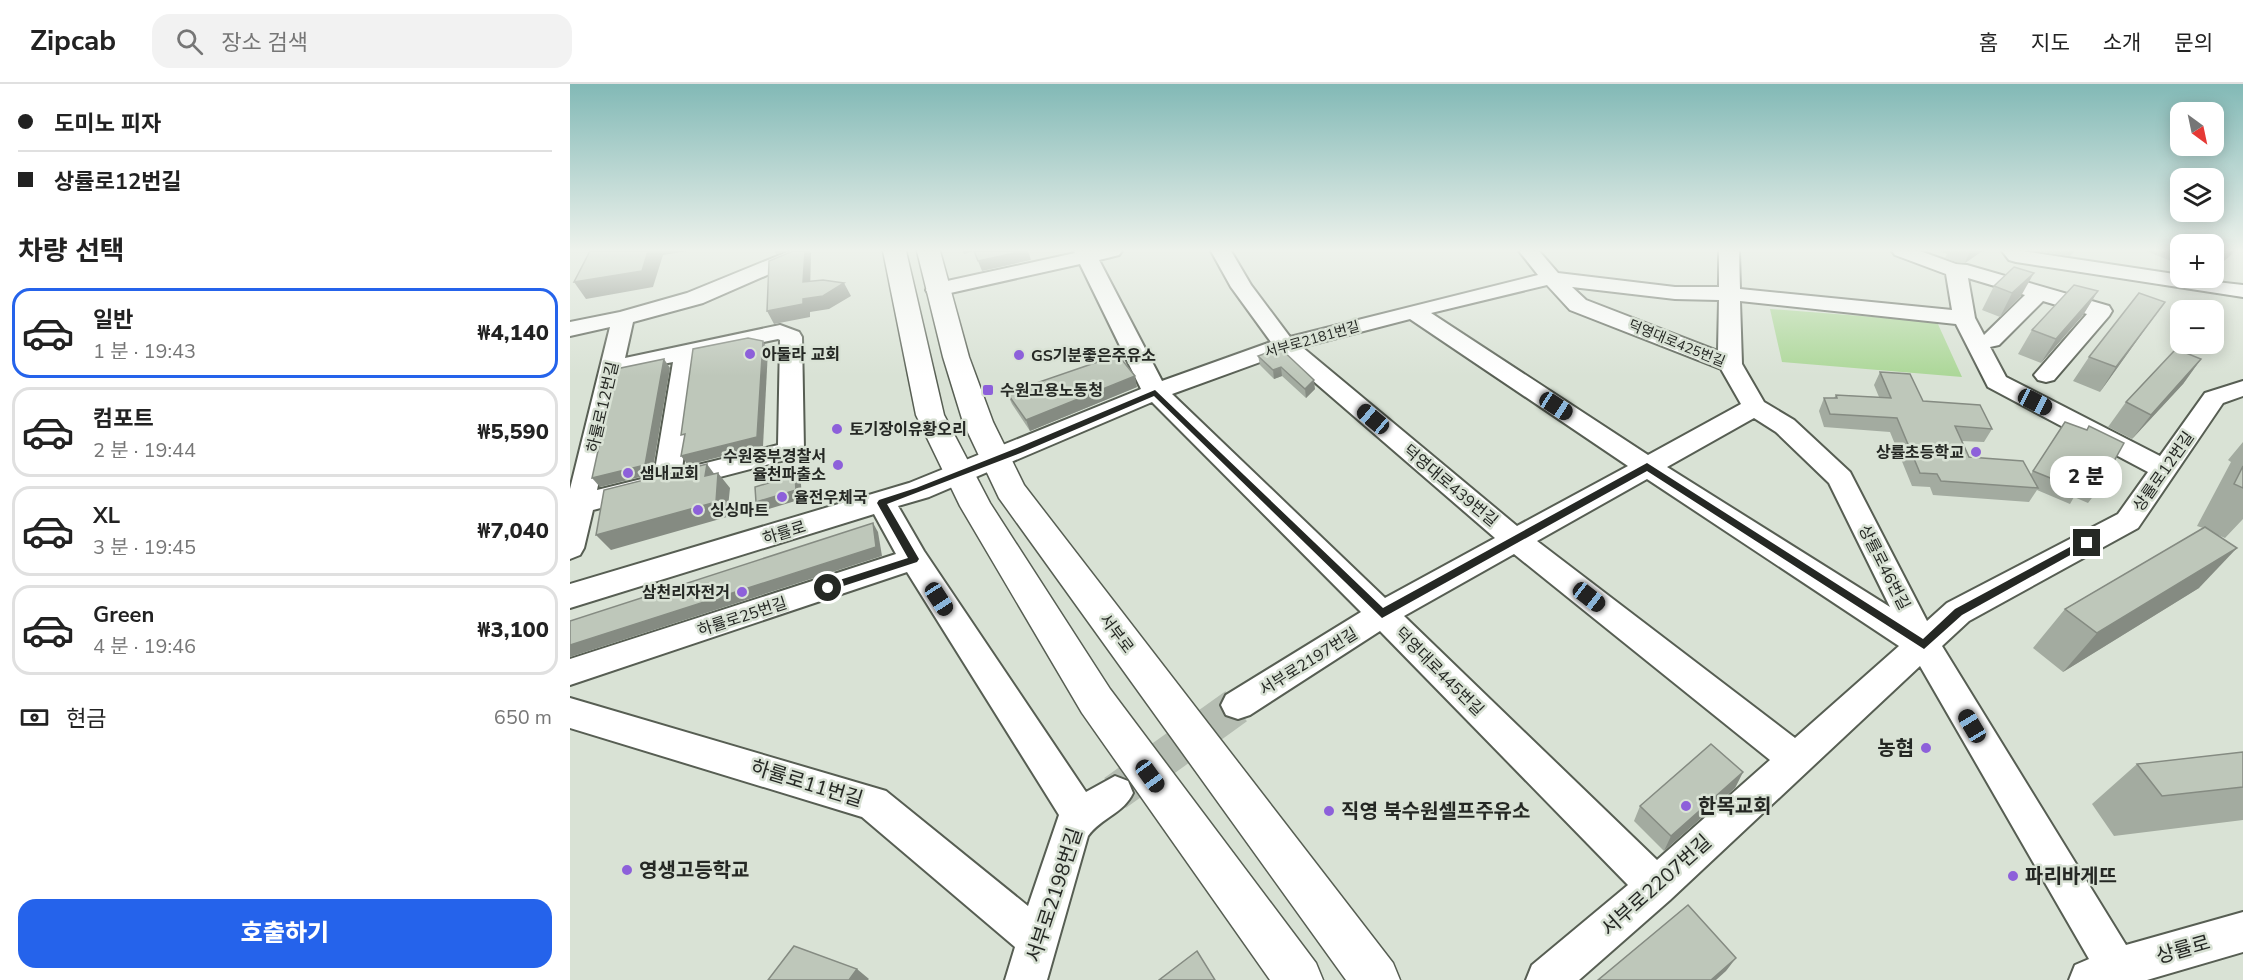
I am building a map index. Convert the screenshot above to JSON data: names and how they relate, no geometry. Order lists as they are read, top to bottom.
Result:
{
  "streets": {
    "main road": ["서부로"],
    "street": [
      "서부로2181번길",
      "덕영대로425번길",
      "하률로12번길",
      "상률로12번길",
      "덕영대로439번길",
      "하률로",
      "상률로46번길",
      "하률로25번길",
      "서부로2197번길",
      "덕영대로445번길",
      "하률로11번길",
      "서부로2207번길",
      "서부로2198번길",
      "상률로"
    ]
  },
  "crossings": [
    ["서부로2181번길", "덕영대로439번길"],
    ["서부로2181번길", "하률로"],
    ["서부로2181번길", "서부로"],
    ["서부로2181번길", "덕영대로445번길"],
    ["덕영대로425번길", "상률로46번길"],
    ["덕영대로425번길", "서부로2197번길"],
    ["상률로12번길", "상률로46번길"],
    ["상률로12번길", "서부로2207번길"],
    ["덕영대로439번길", "서부로2197번길"],
    ["덕영대로439번길", "서부로2207번길"],
    ["하률로", "서부로"],
    ["상률로46번길", "서부로2197번길"],
    ["상률로46번길", "서부로2207번길"],
    ["상률로46번길", "상률로"],
    ["서부로2197번길", "덕영대로445번길"],
    ["덕영대로445번길", "서부로2207번길"],
    ["하률로11번길", "서부로2198번길"]
  ],
  "places": {
    "other": [
      "아둘라 교회",
      "GS기분좋은주유소",
      "토기장이유황오리",
      "상률초등학교",
      "수원중부경찰서 율천파출소",
      "샘내교회",
      "율전우체국",
      "싱싱마트",
      "삼천리자전거",
      "농협",
      "한목교회",
      "직영 북수원셀프주유소",
      "영생고등학교",
      "파리바게뜨"
    ],
    "transit": ["수원고용노동청"]
  },
  "north": "bottom right",
  "page": {
    "header": "Zipcab",
    "search": "장소 검색",
    "nav": [
      "홈",
      "지도",
      "소개",
      "문의"
    ],
    "banner": ["도미노 피자", "상률로12번길"],
    "map_buttons": ["+", "−"],
    "heading": "차량 선택",
    "list": [
      {
        "name": "일반",
        "note": "1 분 · 19:43",
        "value": "₩4,140"
      },
      {
        "name": "컴포트",
        "note": "2 분 · 19:44",
        "value": "₩5,590"
      },
      {
        "name": "XL",
        "note": "3 분 · 19:45",
        "value": "₩7,040"
      },
      {
        "name": "Green",
        "note": "4 분 · 19:46",
        "value": "₩3,100"
      }
    ],
    "bubble": "2 분",
    "pay": ["현금", "650 m"],
    "buttons": "호출하기"
  }
}
